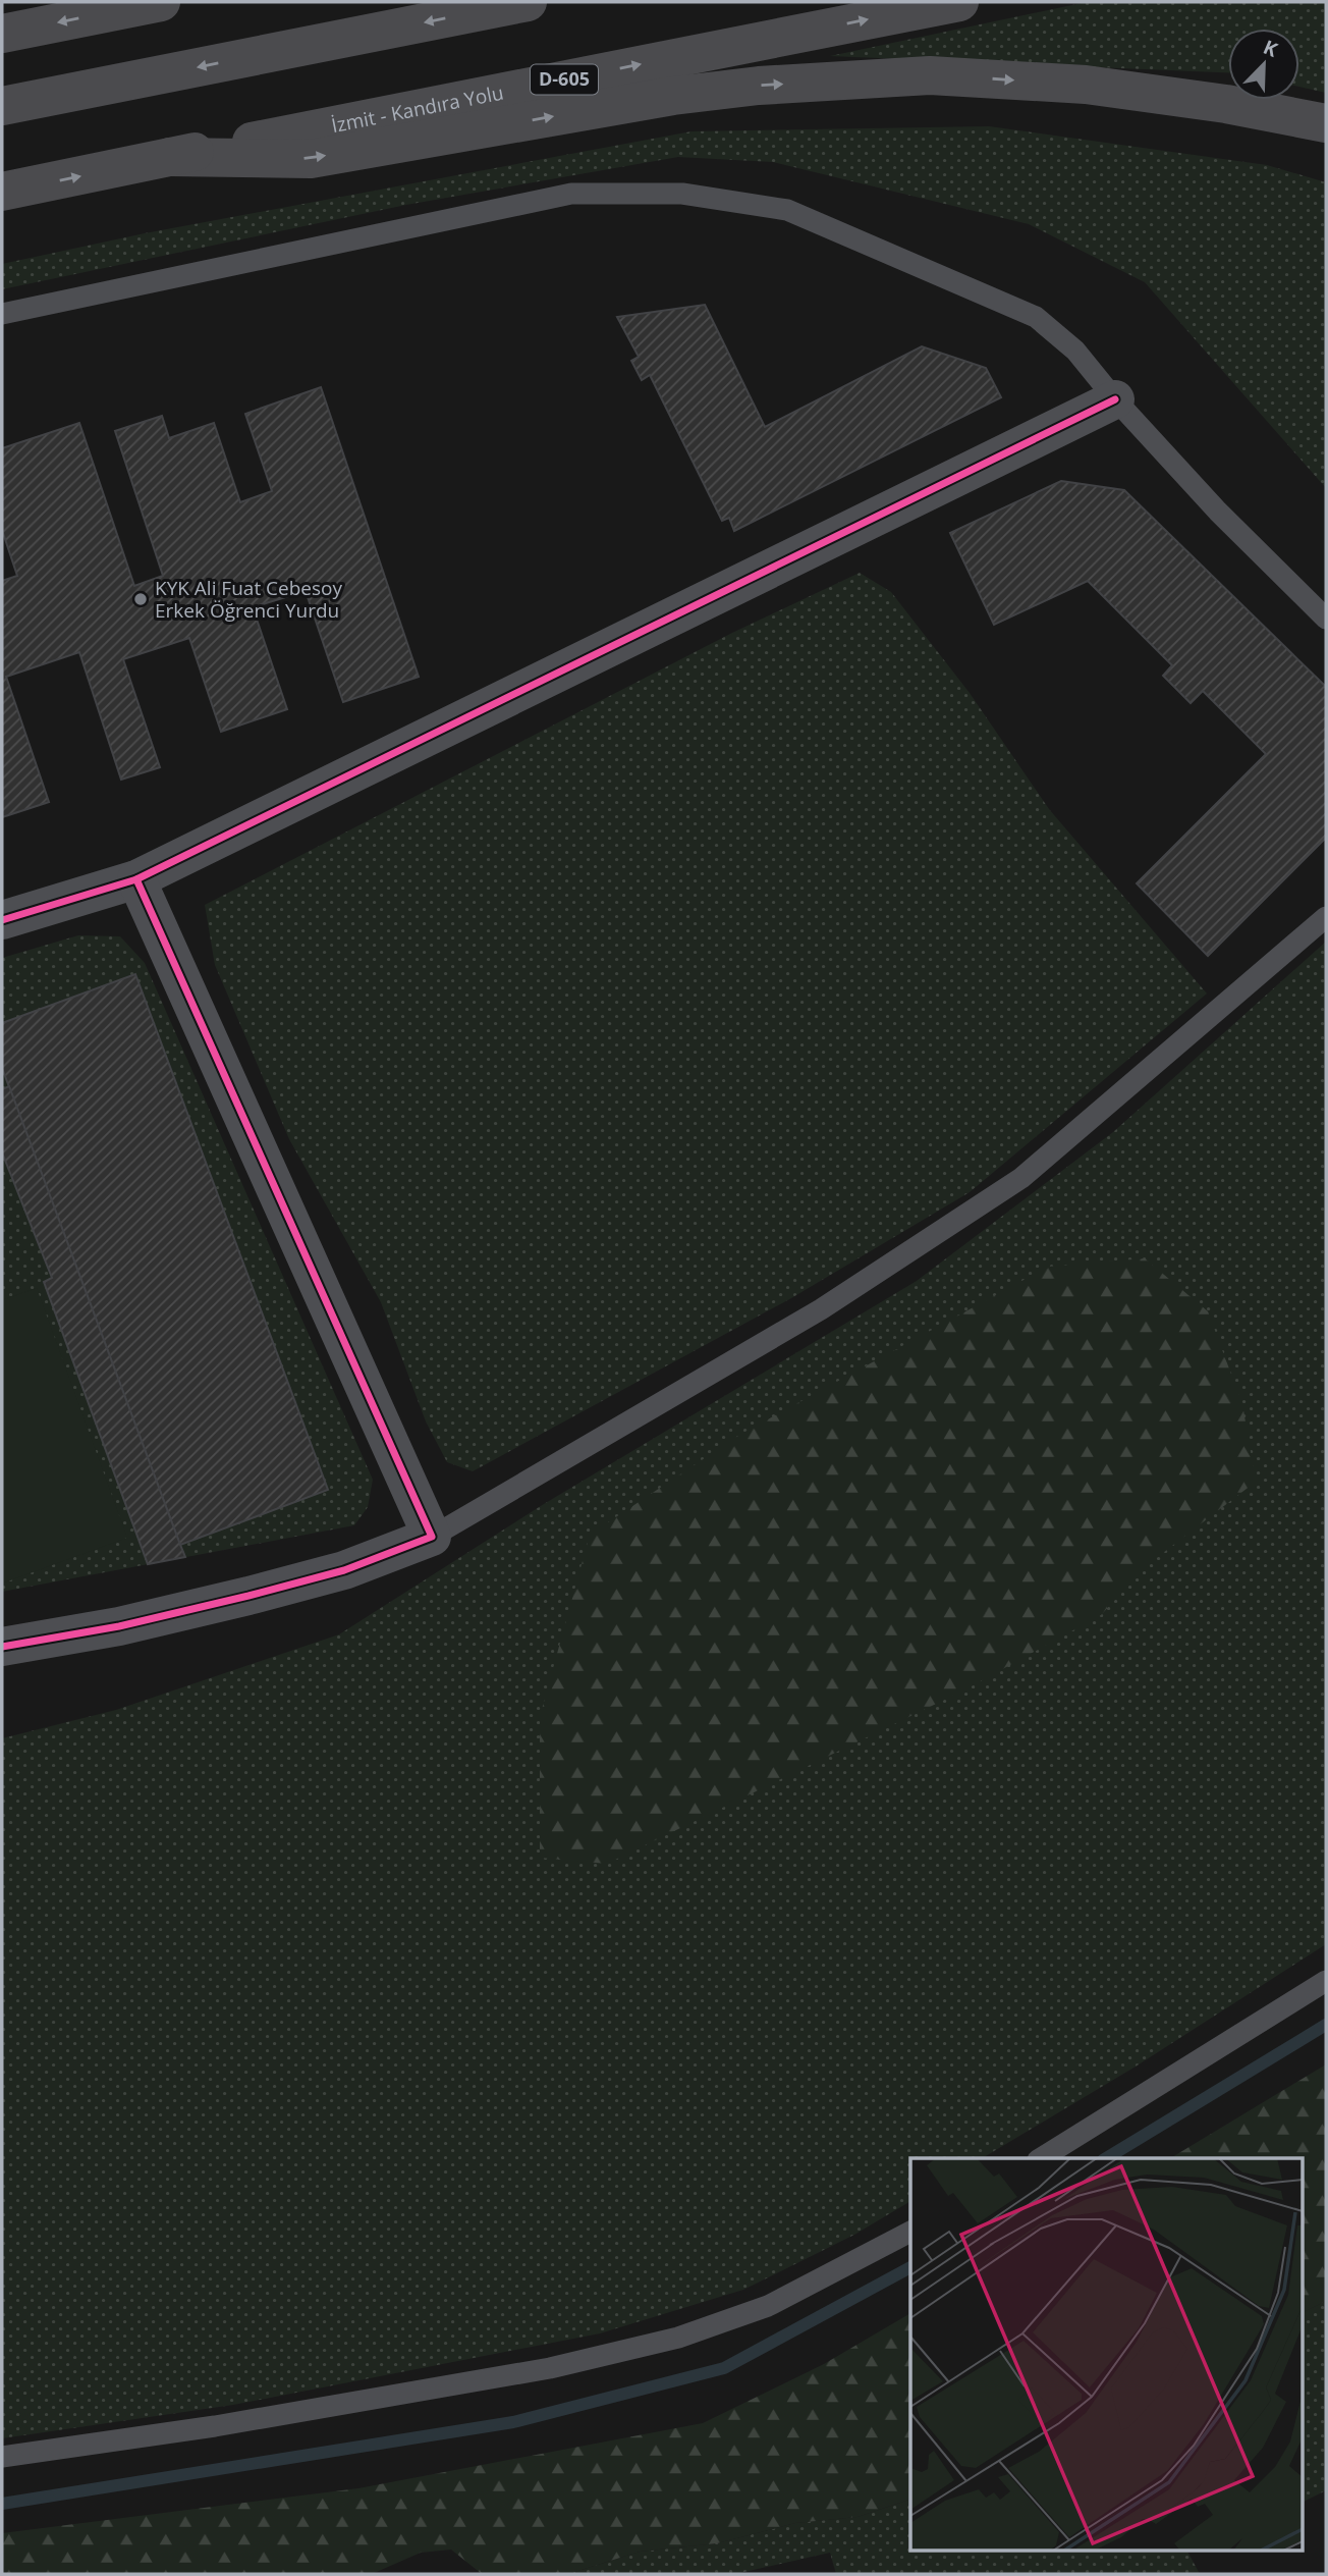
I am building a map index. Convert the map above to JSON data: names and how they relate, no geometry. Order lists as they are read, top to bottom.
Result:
{
  "streets": {
    "highway": ["D-605", "İzmit - Kandıra Yolu"]
  },
  "places": ["KYK Ali Fuat Cebesoy Erkek Öğrenci Yurdu"],
  "north": "top right"
}
